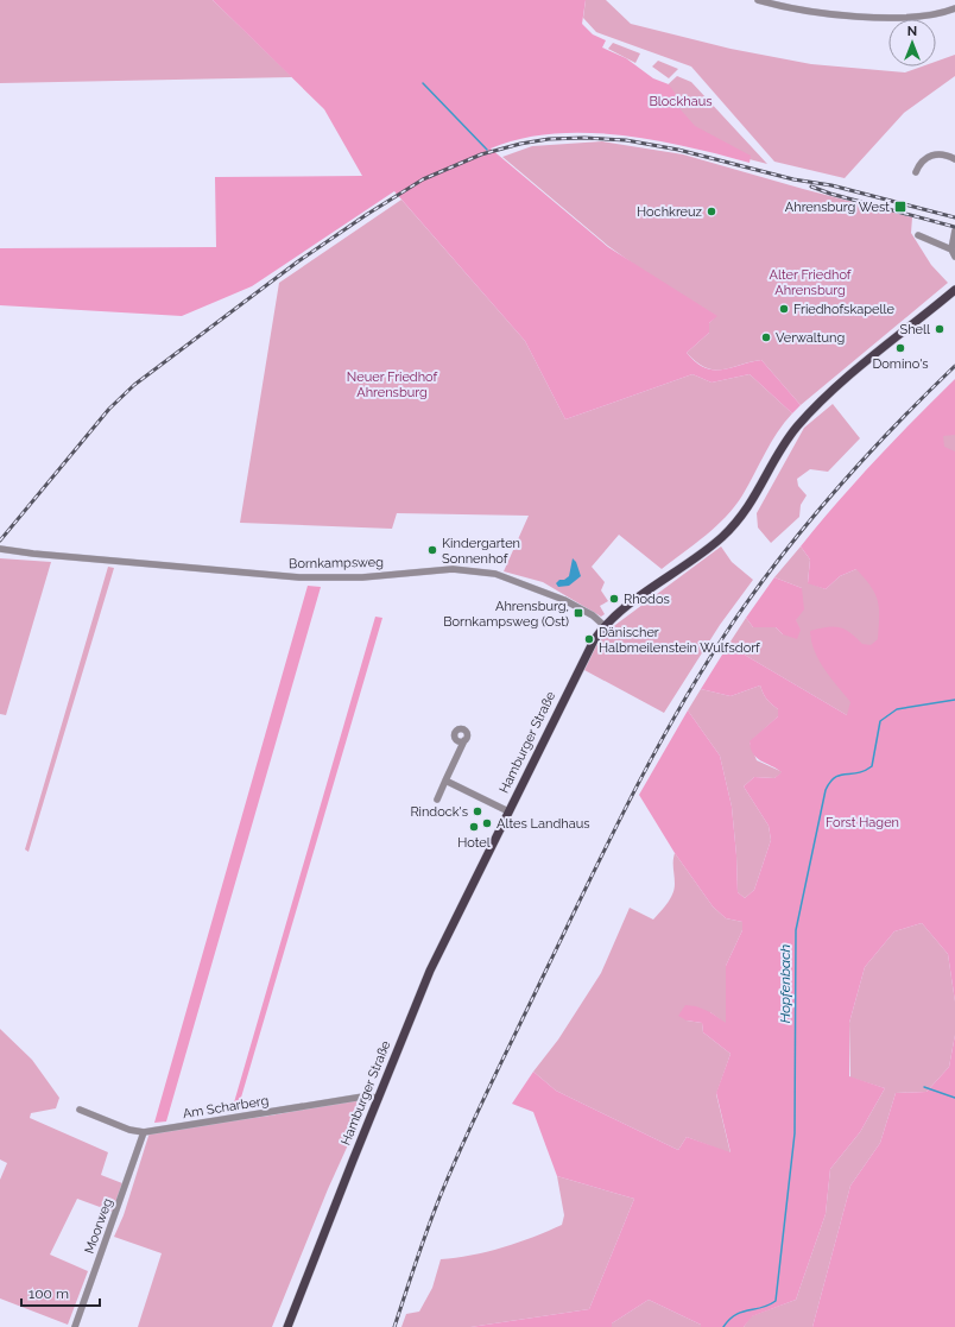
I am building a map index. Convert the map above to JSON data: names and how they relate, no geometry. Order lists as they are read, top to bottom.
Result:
{
  "streets": {
    "main road": ["Hamburger Straße"],
    "street": ["Bornkampsweg", "Am Scharberg", "Moorweg"]
  },
  "crossings": [
    ["Bornkampsweg", "Hamburger Straße"],
    ["Hamburger Straße", "Am Scharberg"],
    ["Am Scharberg", "Moorweg"]
  ],
  "water": ["Hopfenbach"],
  "parks": [
    "Blockhaus",
    "Alter Friedhof Ahrensburg",
    "Neuer Friedhof Ahrensburg",
    "Forst Hagen"
  ],
  "places": {
    "transit": ["Ahrensburg West", "Ahrensburg, Bornkampsweg (Ost)"],
    "other": [
      "Hochkreuz",
      "Friedhofskapelle",
      "Shell",
      "Verwaltung",
      "Domino's",
      "Kindergarten Sonnenhof",
      "Rhodos",
      "Dänischer Halbmeilenstein Wulfsdorf",
      "Rindock's",
      "Altes Landhaus",
      "Hotel"
    ]
  },
  "scale_bar": "100 m",
  "north": "top"
}
